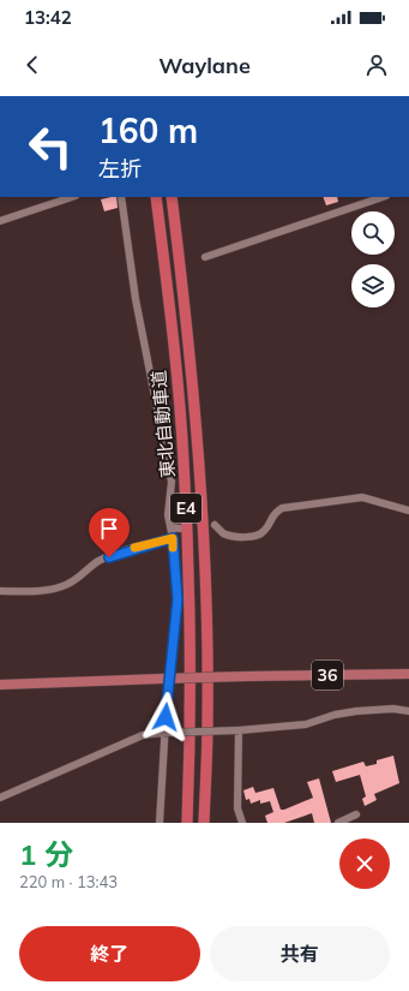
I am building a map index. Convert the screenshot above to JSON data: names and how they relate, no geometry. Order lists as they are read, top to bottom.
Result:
{
  "streets": {
    "highway": ["東北自動車道", "E4"],
    "main road": ["36"]
  },
  "page": {
    "status": "13:42",
    "header": "Waylane",
    "turn": ["160 m", "左折"],
    "heading": ["1 分", "220 m · 13:43"],
    "buttons": ["終了", "共有"]
  }
}
